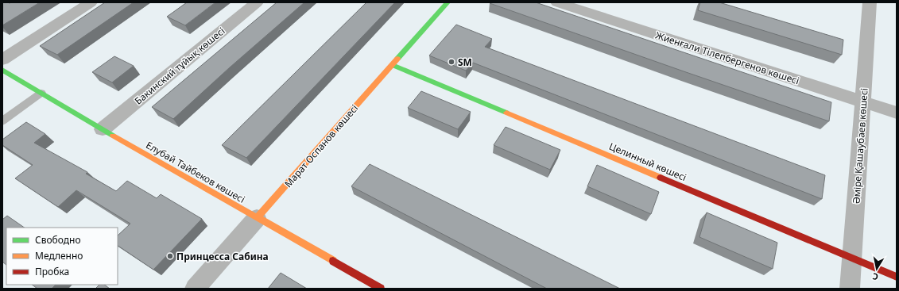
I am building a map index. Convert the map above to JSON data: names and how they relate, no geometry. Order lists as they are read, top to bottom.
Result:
{
  "streets": {
    "street": [
      "Жиенғали Тілепбергенов көшесі",
      "Бакинский тұйық көшесі",
      "Марат Оспанов көшесі",
      "Әміре Қашаубаев көшесі",
      "Целинный көшесі",
      "Елубай Тайбеков көшесі"
    ]
  },
  "crossings": [
    ["Жиенғали Тілепбергенов көшесі", "Әміре Қашаубаев көшесі"],
    ["Бакинский тұйық көшесі", "Елубай Тайбеков көшесі"],
    ["Марат Оспанов көшесі", "Целинный көшесі"],
    ["Марат Оспанов көшесі", "Елубай Тайбеков көшесі"],
    ["Әміре Қашаубаев көшесі", "Целинный көшесі"]
  ],
  "places": ["SM", "Принцесса Сабина"],
  "legend": ["Свободно", "Медленно", "Пробка"],
  "north": "bottom"
}
